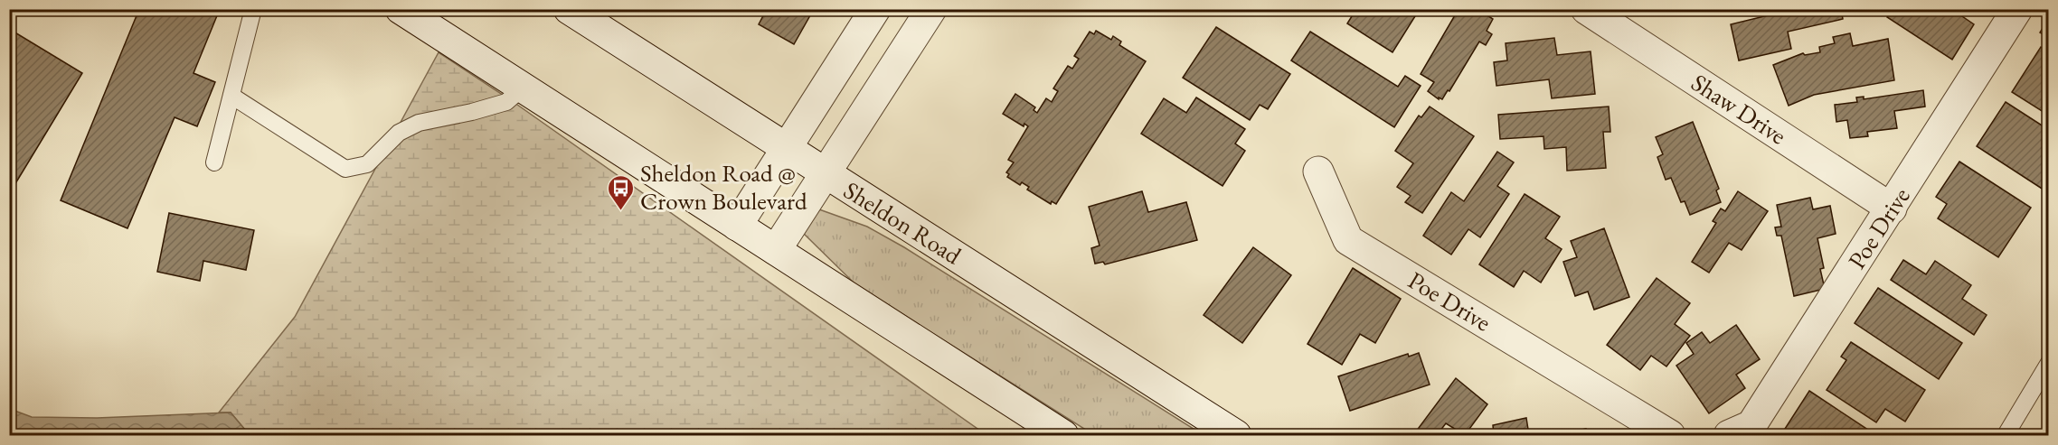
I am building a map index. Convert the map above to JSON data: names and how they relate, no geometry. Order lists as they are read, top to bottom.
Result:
{
  "streets": {
    "street": ["Shaw Drive", "Sheldon Road", "Poe Drive"]
  },
  "crossings": [
    ["Shaw Drive", "Poe Drive"]
  ],
  "places": {
    "bus stop": ["Sheldon Road @ Crown Boulevard"]
  }
}
